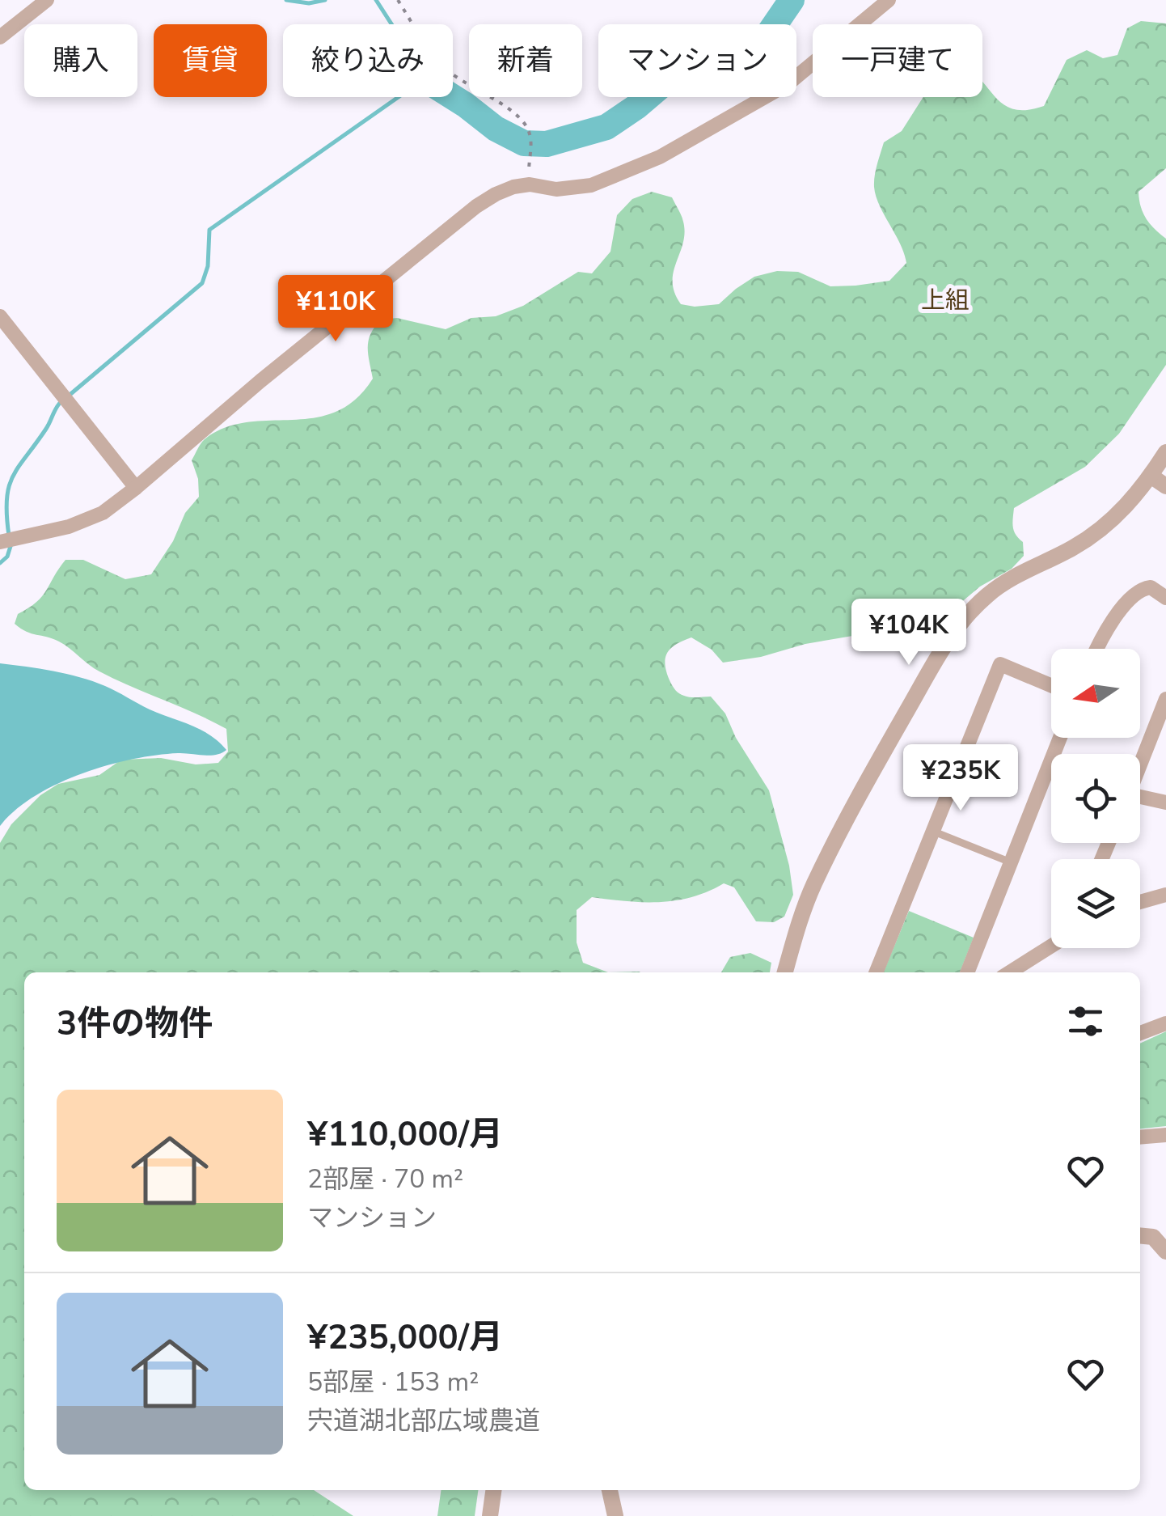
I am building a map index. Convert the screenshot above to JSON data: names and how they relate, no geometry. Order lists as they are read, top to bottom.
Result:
{
  "districts": ["上組"],
  "north": "left",
  "page": {
    "chip": [
      "購入",
      "賃貸",
      "絞り込み",
      "新着",
      "マンション",
      "一戸建て"
    ],
    "price": ["¥110K", "¥104K", "¥235K"],
    "heading": "3件の物件",
    "list": [
      {
        "name": "¥110,000/月",
        "note": "2部屋 · 70 m² · マンション"
      },
      {
        "name": "¥235,000/月",
        "note": "5部屋 · 153 m² · 宍道湖北部広域農道"
      }
    ]
  }
}
